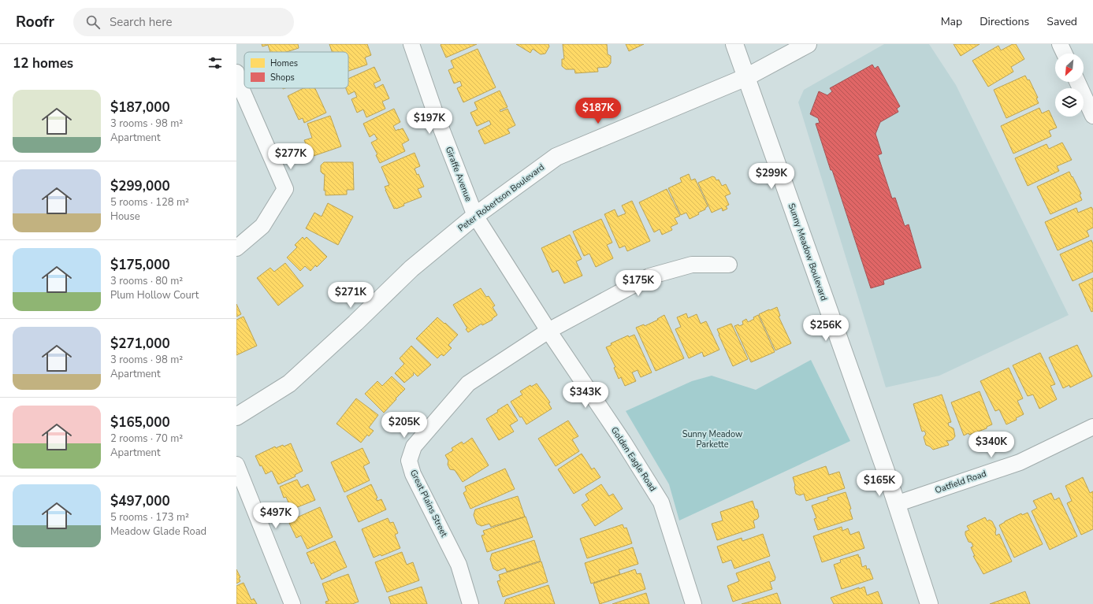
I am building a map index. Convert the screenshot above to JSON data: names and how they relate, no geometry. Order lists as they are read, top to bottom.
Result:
{
  "streets": {
    "street": [
      "Giraffe Avenue",
      "Peter Robertson Boulevard",
      "Sunny Meadow Boulevard",
      "Golden Eagle Road",
      "Oatfield Road",
      "Great Plains Street"
    ]
  },
  "crossings": [
    ["Giraffe Avenue", "Peter Robertson Boulevard"],
    ["Giraffe Avenue", "Golden Eagle Road"],
    ["Peter Robertson Boulevard", "Sunny Meadow Boulevard"],
    ["Peter Robertson Boulevard", "Golden Eagle Road"],
    ["Sunny Meadow Boulevard", "Oatfield Road"],
    ["Golden Eagle Road", "Great Plains Street"]
  ],
  "parks": ["Sunny Meadow Parkette"],
  "legend": ["Homes", "Shops"],
  "north": "bottom left",
  "page": {
    "header": "Roofr",
    "search": "Search here",
    "nav": ["Map", "Directions", "Saved"],
    "heading": "12 homes",
    "list": [
      {
        "name": "$187,000",
        "note": "3 rooms · 98 m² · Apartment"
      },
      {
        "name": "$299,000",
        "note": "5 rooms · 128 m² · House"
      },
      {
        "name": "$175,000",
        "note": "3 rooms · 80 m² · Plum Hollow Court"
      },
      {
        "name": "$271,000",
        "note": "3 rooms · 98 m² · Apartment"
      },
      {
        "name": "$165,000",
        "note": "2 rooms · 70 m² · Apartment"
      },
      {
        "name": "$497,000",
        "note": "5 rooms · 173 m² · Meadow Glade Road"
      }
    ],
    "price": [
      "$187K",
      "$197K",
      "$277K",
      "$299K",
      "$175K",
      "$271K",
      "$256K",
      "$343K",
      "$205K",
      "$340K",
      "$165K",
      "$497K"
    ]
  }
}
